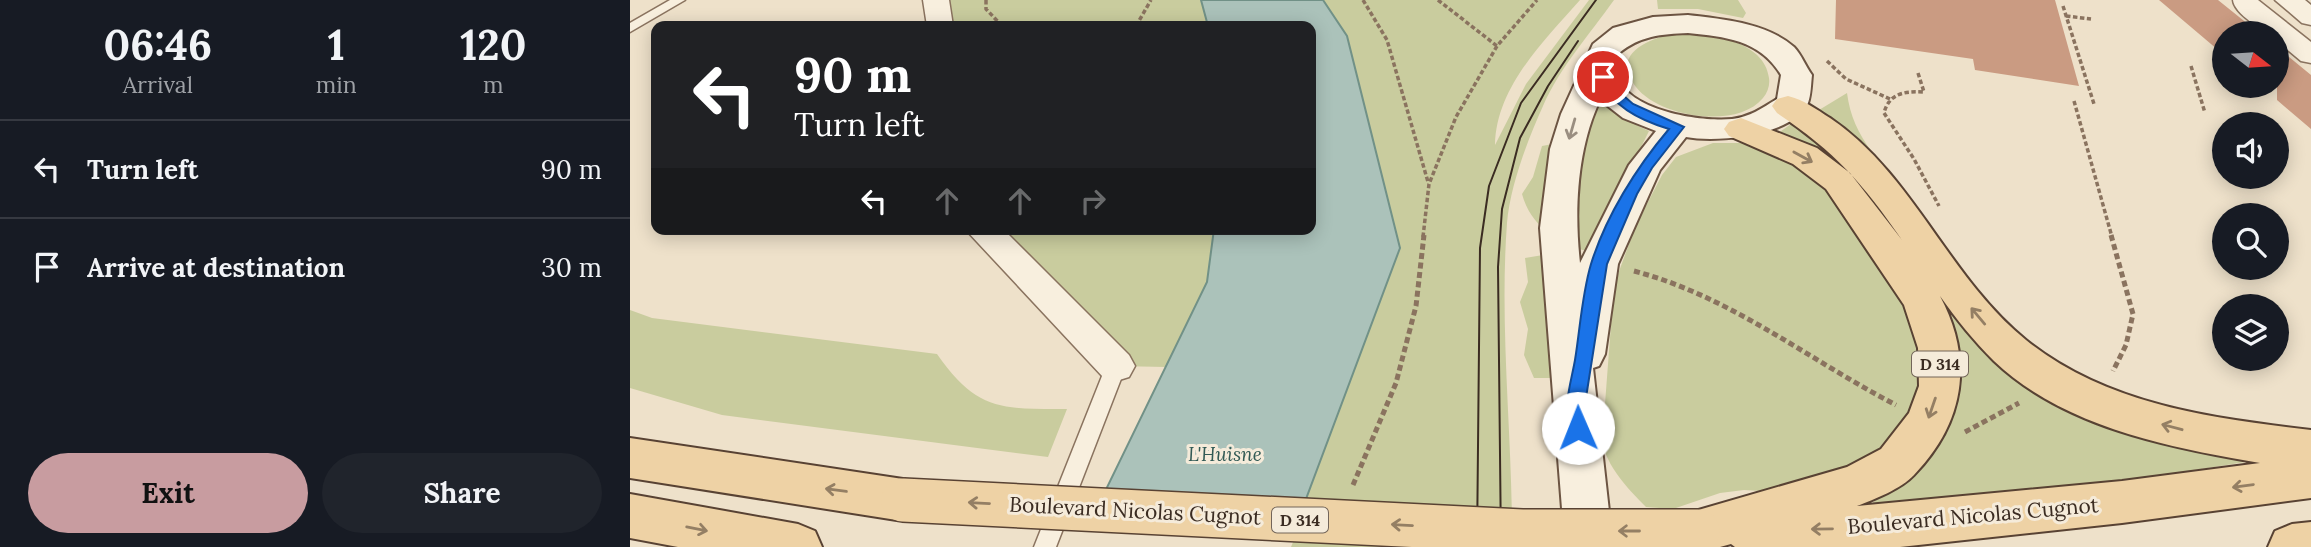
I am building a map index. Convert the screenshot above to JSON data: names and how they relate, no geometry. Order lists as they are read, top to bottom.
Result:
{
  "streets": {
    "main road": ["D 314", "Boulevard Nicolas Cugnot"]
  },
  "crossings": [
    ["D 314", "Boulevard Nicolas Cugnot"]
  ],
  "one_way": ["Boulevard Nicolas Cugnot"],
  "water": ["L'Huisne"],
  "north": "right",
  "page": {
    "eta": [
      "06:46",
      "Arrival",
      "1",
      "min",
      "120",
      "m"
    ],
    "turn": ["90 m", "Turn left"],
    "list": [
      {
        "name": "Turn left",
        "value": "90 m"
      },
      {
        "name": "Arrive at destination",
        "value": "30 m"
      }
    ],
    "buttons": ["Exit", "Share"]
  }
}
